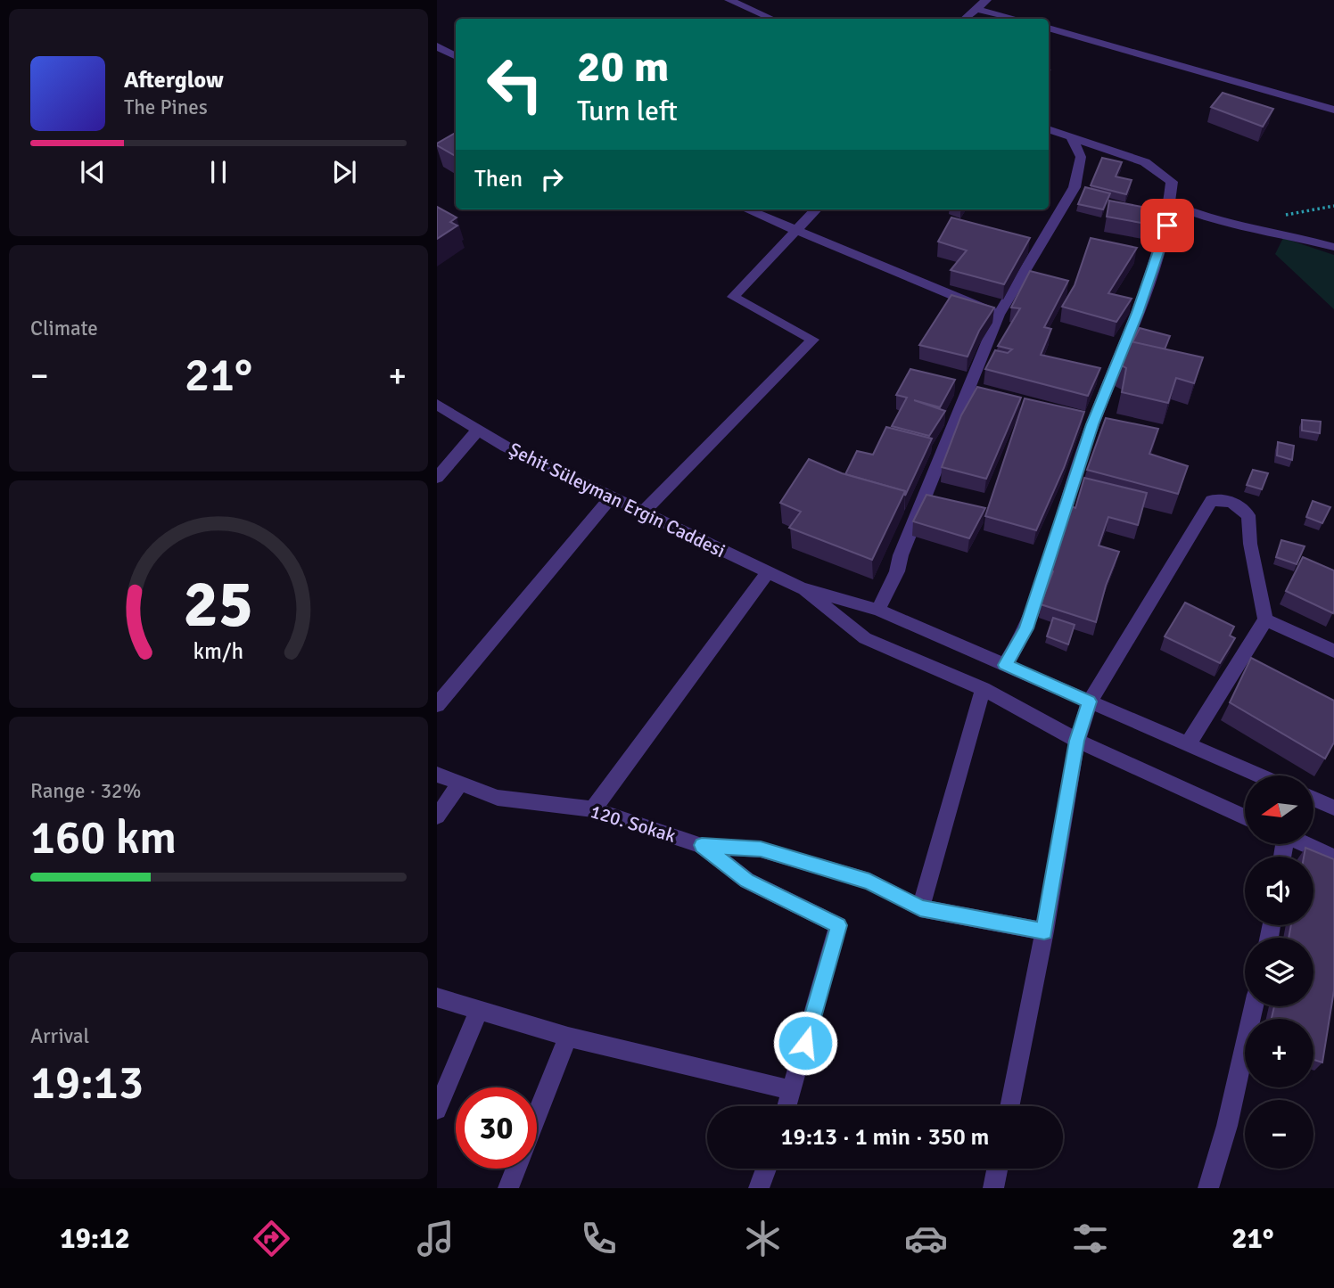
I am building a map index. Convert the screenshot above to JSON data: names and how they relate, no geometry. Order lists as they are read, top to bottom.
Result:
{
  "streets": {
    "street": ["Şehit Süleyman Ergin Caddesi", "120. Sokak"]
  },
  "north": "left",
  "page": {
    "turn": ["20 m", "Turn left"],
    "song": ["Afterglow", "The Pines"],
    "then": "Then",
    "tile": [
      "Climate",
      ["Range · 32%", "160 km"],
      ["Arrival", "19:13"]
    ],
    "heat": ["−", "21°", "+"],
    "map_buttons": ["+", "−"],
    "limit": "30",
    "trip": "19:13 · 1 min · 350 m",
    "tabs": ["19:12", "21°"],
    "gauge": ["25", "km/h"]
  }
}
